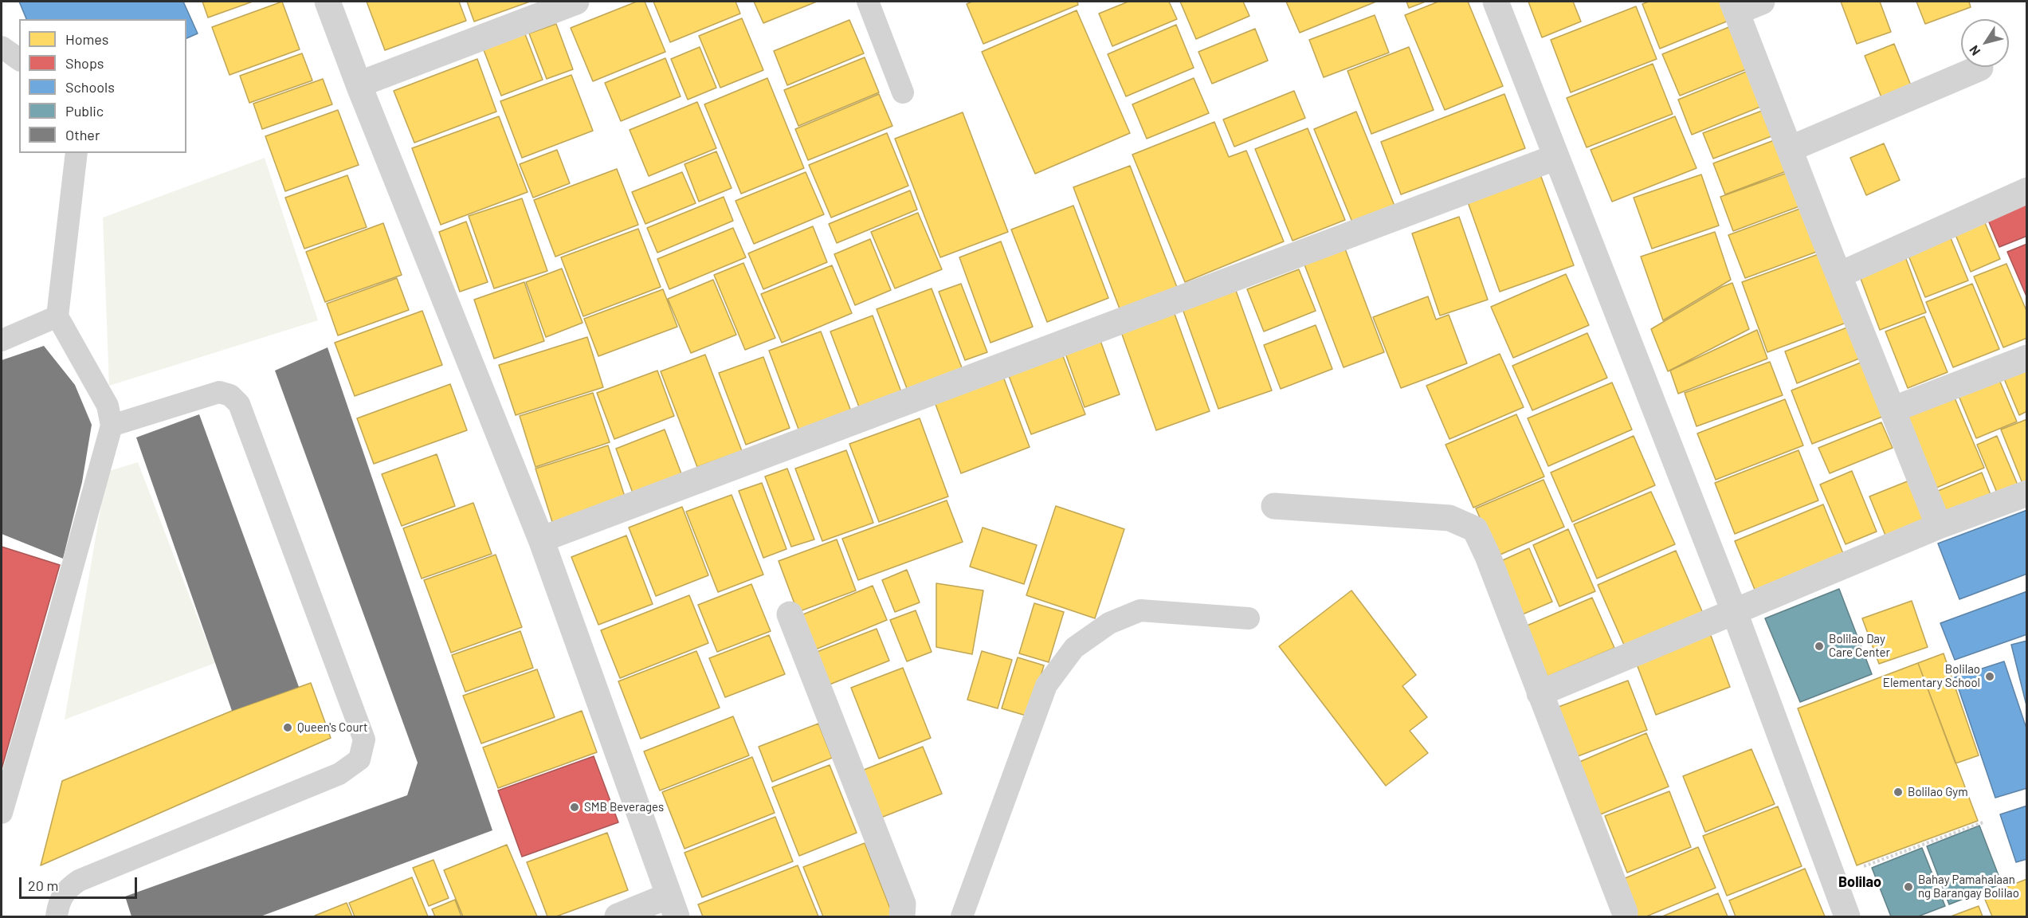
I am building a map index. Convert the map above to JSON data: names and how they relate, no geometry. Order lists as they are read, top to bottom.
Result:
{
  "districts": ["Bolilao"],
  "places": [
    "Bolilao Day Care Center",
    "Bolilao Elementary School",
    "Queen's Court",
    "Bolilao Gym",
    "SMB Beverages",
    "Bahay Pamahalaan ng Barangay Bolilao"
  ],
  "legend": [
    "Homes",
    "Shops",
    "Schools",
    "Public",
    "Other"
  ],
  "scale_bar": "20 m",
  "north": "bottom left"
}
